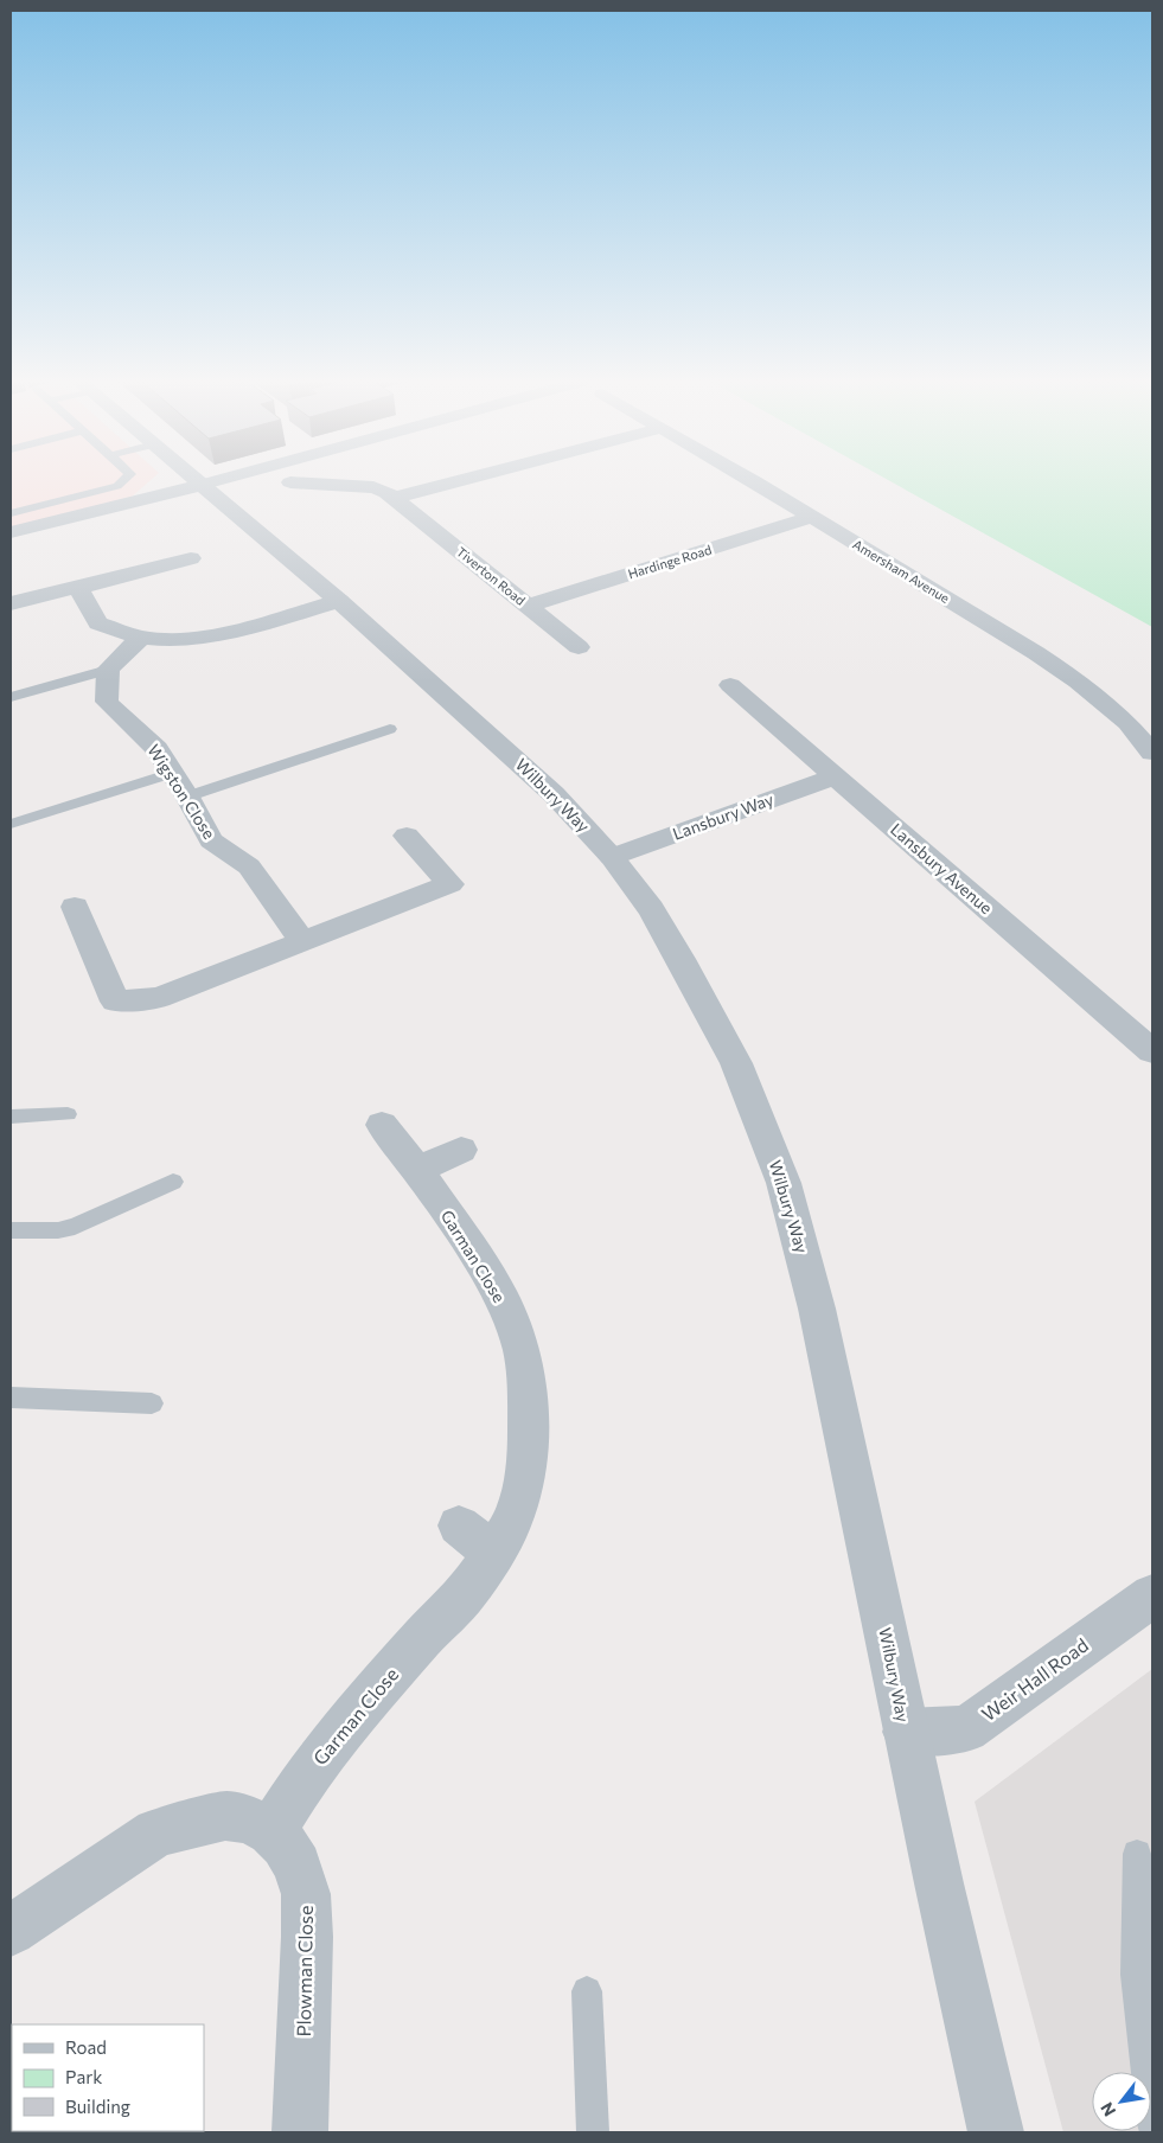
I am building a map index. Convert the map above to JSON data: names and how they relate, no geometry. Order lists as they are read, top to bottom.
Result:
{
  "streets": {
    "street": [
      "Hardinge Road",
      "Amersham Avenue",
      "Tiverton Road",
      "Wigston Close",
      "Wilbury Way",
      "Lansbury Way",
      "Lansbury Avenue",
      "Garman Close",
      "Weir Hall Road",
      "Plowman Close"
    ]
  },
  "crossings": [
    ["Hardinge Road", "Amersham Avenue"],
    ["Hardinge Road", "Tiverton Road"],
    ["Wilbury Way", "Lansbury Way"],
    ["Wilbury Way", "Weir Hall Road"],
    ["Lansbury Way", "Lansbury Avenue"],
    ["Garman Close", "Plowman Close"]
  ],
  "legend": ["Road", "Park", "Building"],
  "north": "bottom left"
}
